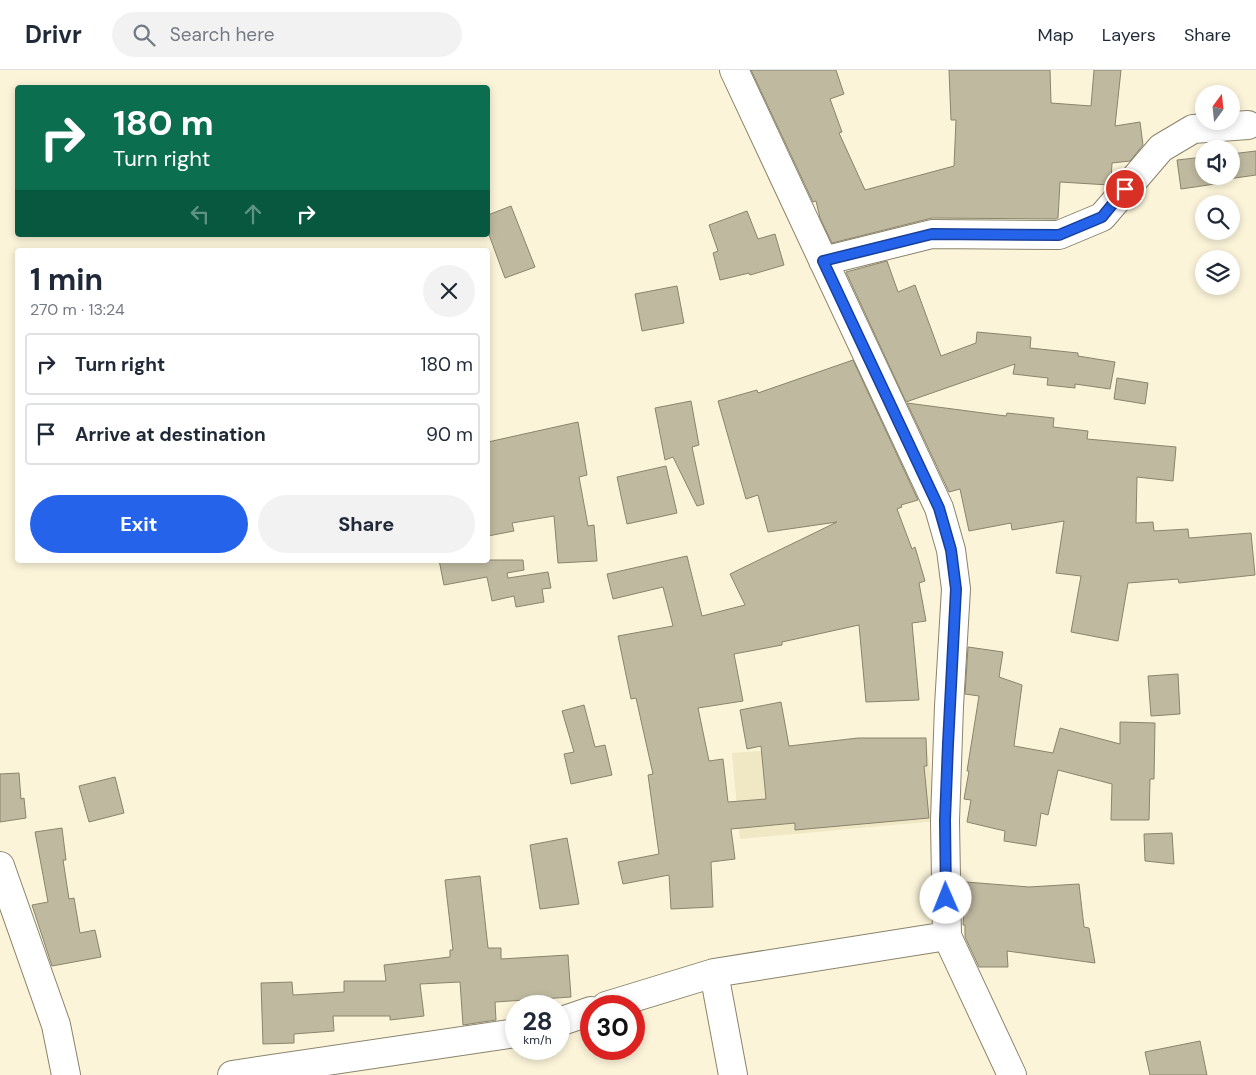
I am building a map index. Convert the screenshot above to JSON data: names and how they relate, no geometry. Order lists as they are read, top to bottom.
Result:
{
  "north": "top",
  "page": {
    "header": "Drivr",
    "search": "Search here",
    "nav": ["Map", "Layers", "Share"],
    "turn": ["180 m", "Turn right"],
    "heading": ["1 min", "270 m · 13:24"],
    "list": [
      {
        "name": "Turn right",
        "value": "180 m"
      },
      {
        "name": "Arrive at destination",
        "value": "90 m"
      }
    ],
    "buttons": ["Exit", "Share"],
    "speed": "28 km/h",
    "limit": "30"
  }
}
